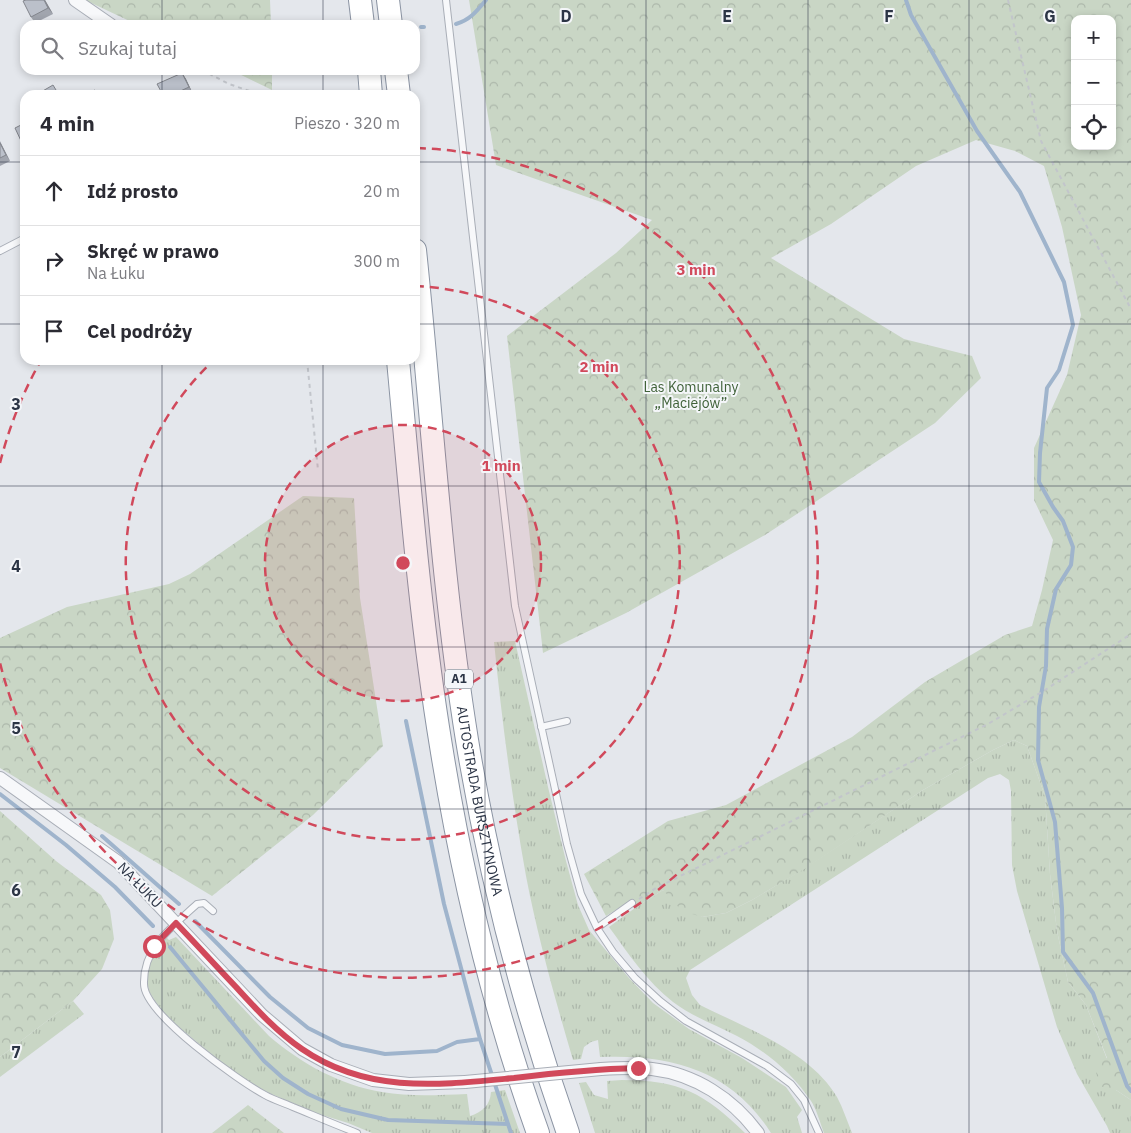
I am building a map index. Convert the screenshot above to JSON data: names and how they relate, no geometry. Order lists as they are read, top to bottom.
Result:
{
  "streets": {
    "highway": ["A1", "AUTOSTRADA BURSZTYNOWA"],
    "street": ["NA ŁUKU"]
  },
  "parks": ["Las Komunalny „Maciejów”"],
  "page": {
    "map_buttons": ["+", "−"],
    "search": "Szukaj tutaj",
    "heading": ["4 min", "Pieszo · 320 m"],
    "list": [
      ["Idź prosto", "20 m"],
      ["Skręć w prawo", "Na Łuku", "300 m"],
      "Cel podróży"
    ]
  },
  "grid": {
    "columns": [
      "D",
      "E",
      "F",
      "G"
    ],
    "rows": [
      "3",
      "4",
      "5",
      "6",
      "7"
    ]
  },
  "rings": ["3 min", "2 min", "1 min"]
}
